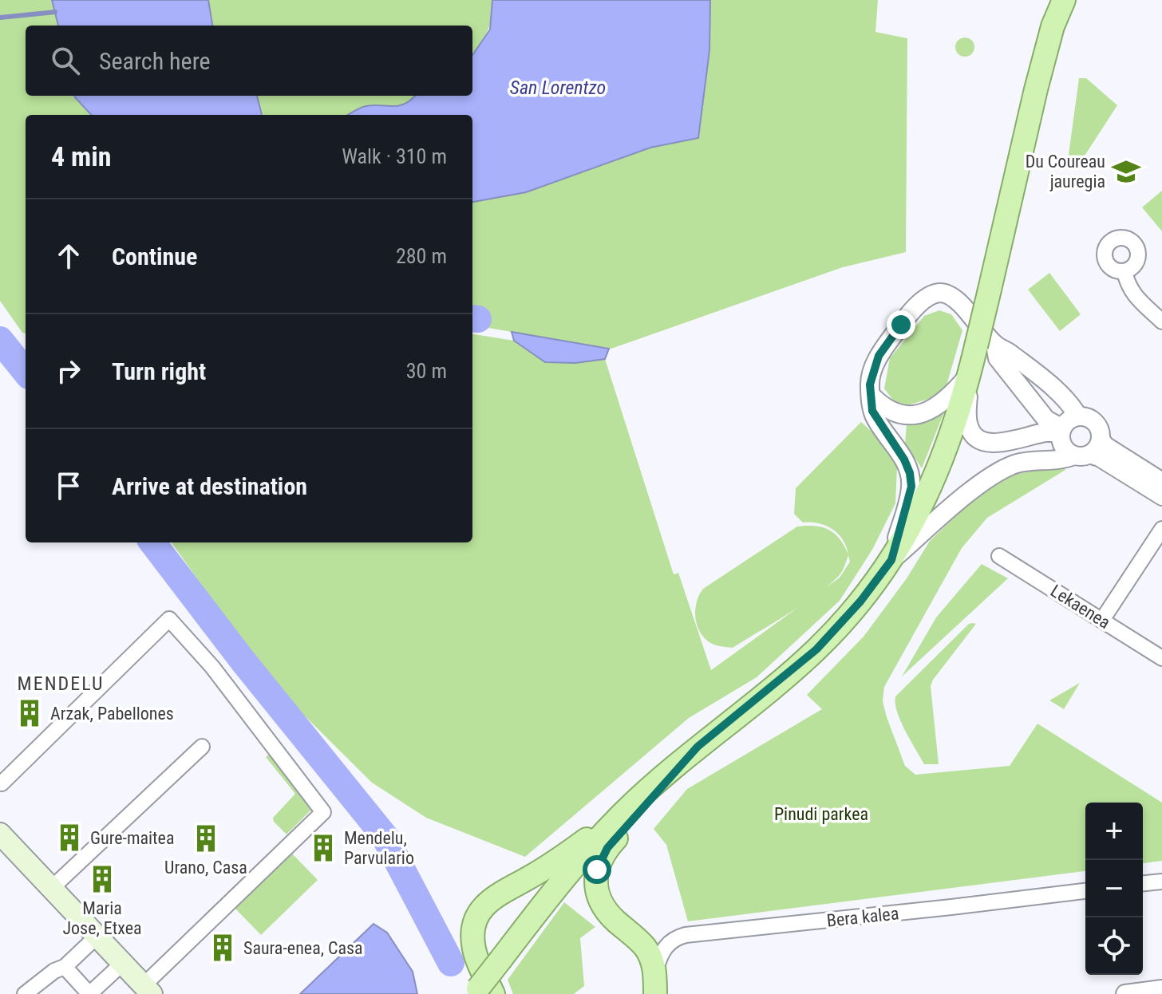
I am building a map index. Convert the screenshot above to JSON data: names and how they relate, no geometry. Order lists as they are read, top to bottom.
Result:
{
  "streets": {
    "street": ["Lekaenea", "Bera kalea"]
  },
  "districts": ["MENDELU"],
  "water": ["San Lorentzo"],
  "parks": ["Pinudi parkea"],
  "places": {
    "school or university": ["Du Coureau jauregia"],
    "building": [
      "Arzak, Pabellones",
      "Gure-maitea",
      "Urano, Casa",
      "Mendelu, Parvulario",
      "Maria Jose, Etxea",
      "Saura-enea, Casa"
    ]
  },
  "page": {
    "search": "Search here",
    "heading": ["4 min", "Walk · 310 m"],
    "list": [
      ["Continue", "280 m"],
      ["Turn right", "30 m"],
      "Arrive at destination"
    ],
    "map_buttons": ["+", "−"]
  }
}
